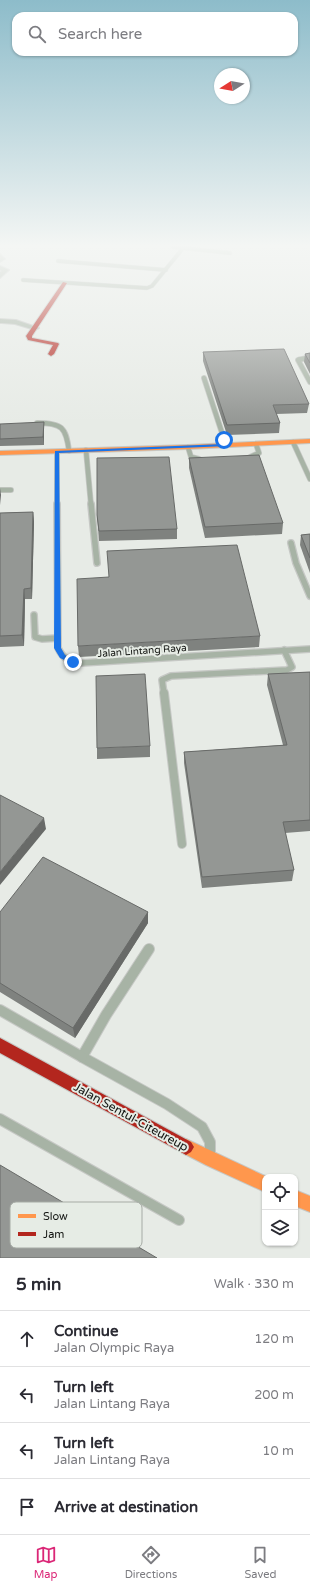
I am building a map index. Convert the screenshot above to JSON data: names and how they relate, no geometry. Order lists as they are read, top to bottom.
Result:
{
  "streets": {
    "street": ["Jalan Sentul-Citeureup"],
    "lane": ["Jalan Lintang Raya"]
  },
  "legend": ["Slow", "Jam"],
  "north": "left",
  "page": {
    "search": "Search here",
    "heading": ["5 min", "Walk · 330 m"],
    "list": [
      ["Continue", "Jalan Olympic Raya", "120 m"],
      ["Turn left", "Jalan Lintang Raya", "200 m"],
      ["Turn left", "Jalan Lintang Raya", "10 m"],
      "Arrive at destination"
    ],
    "nav": ["Map", "Directions", "Saved"]
  }
}
